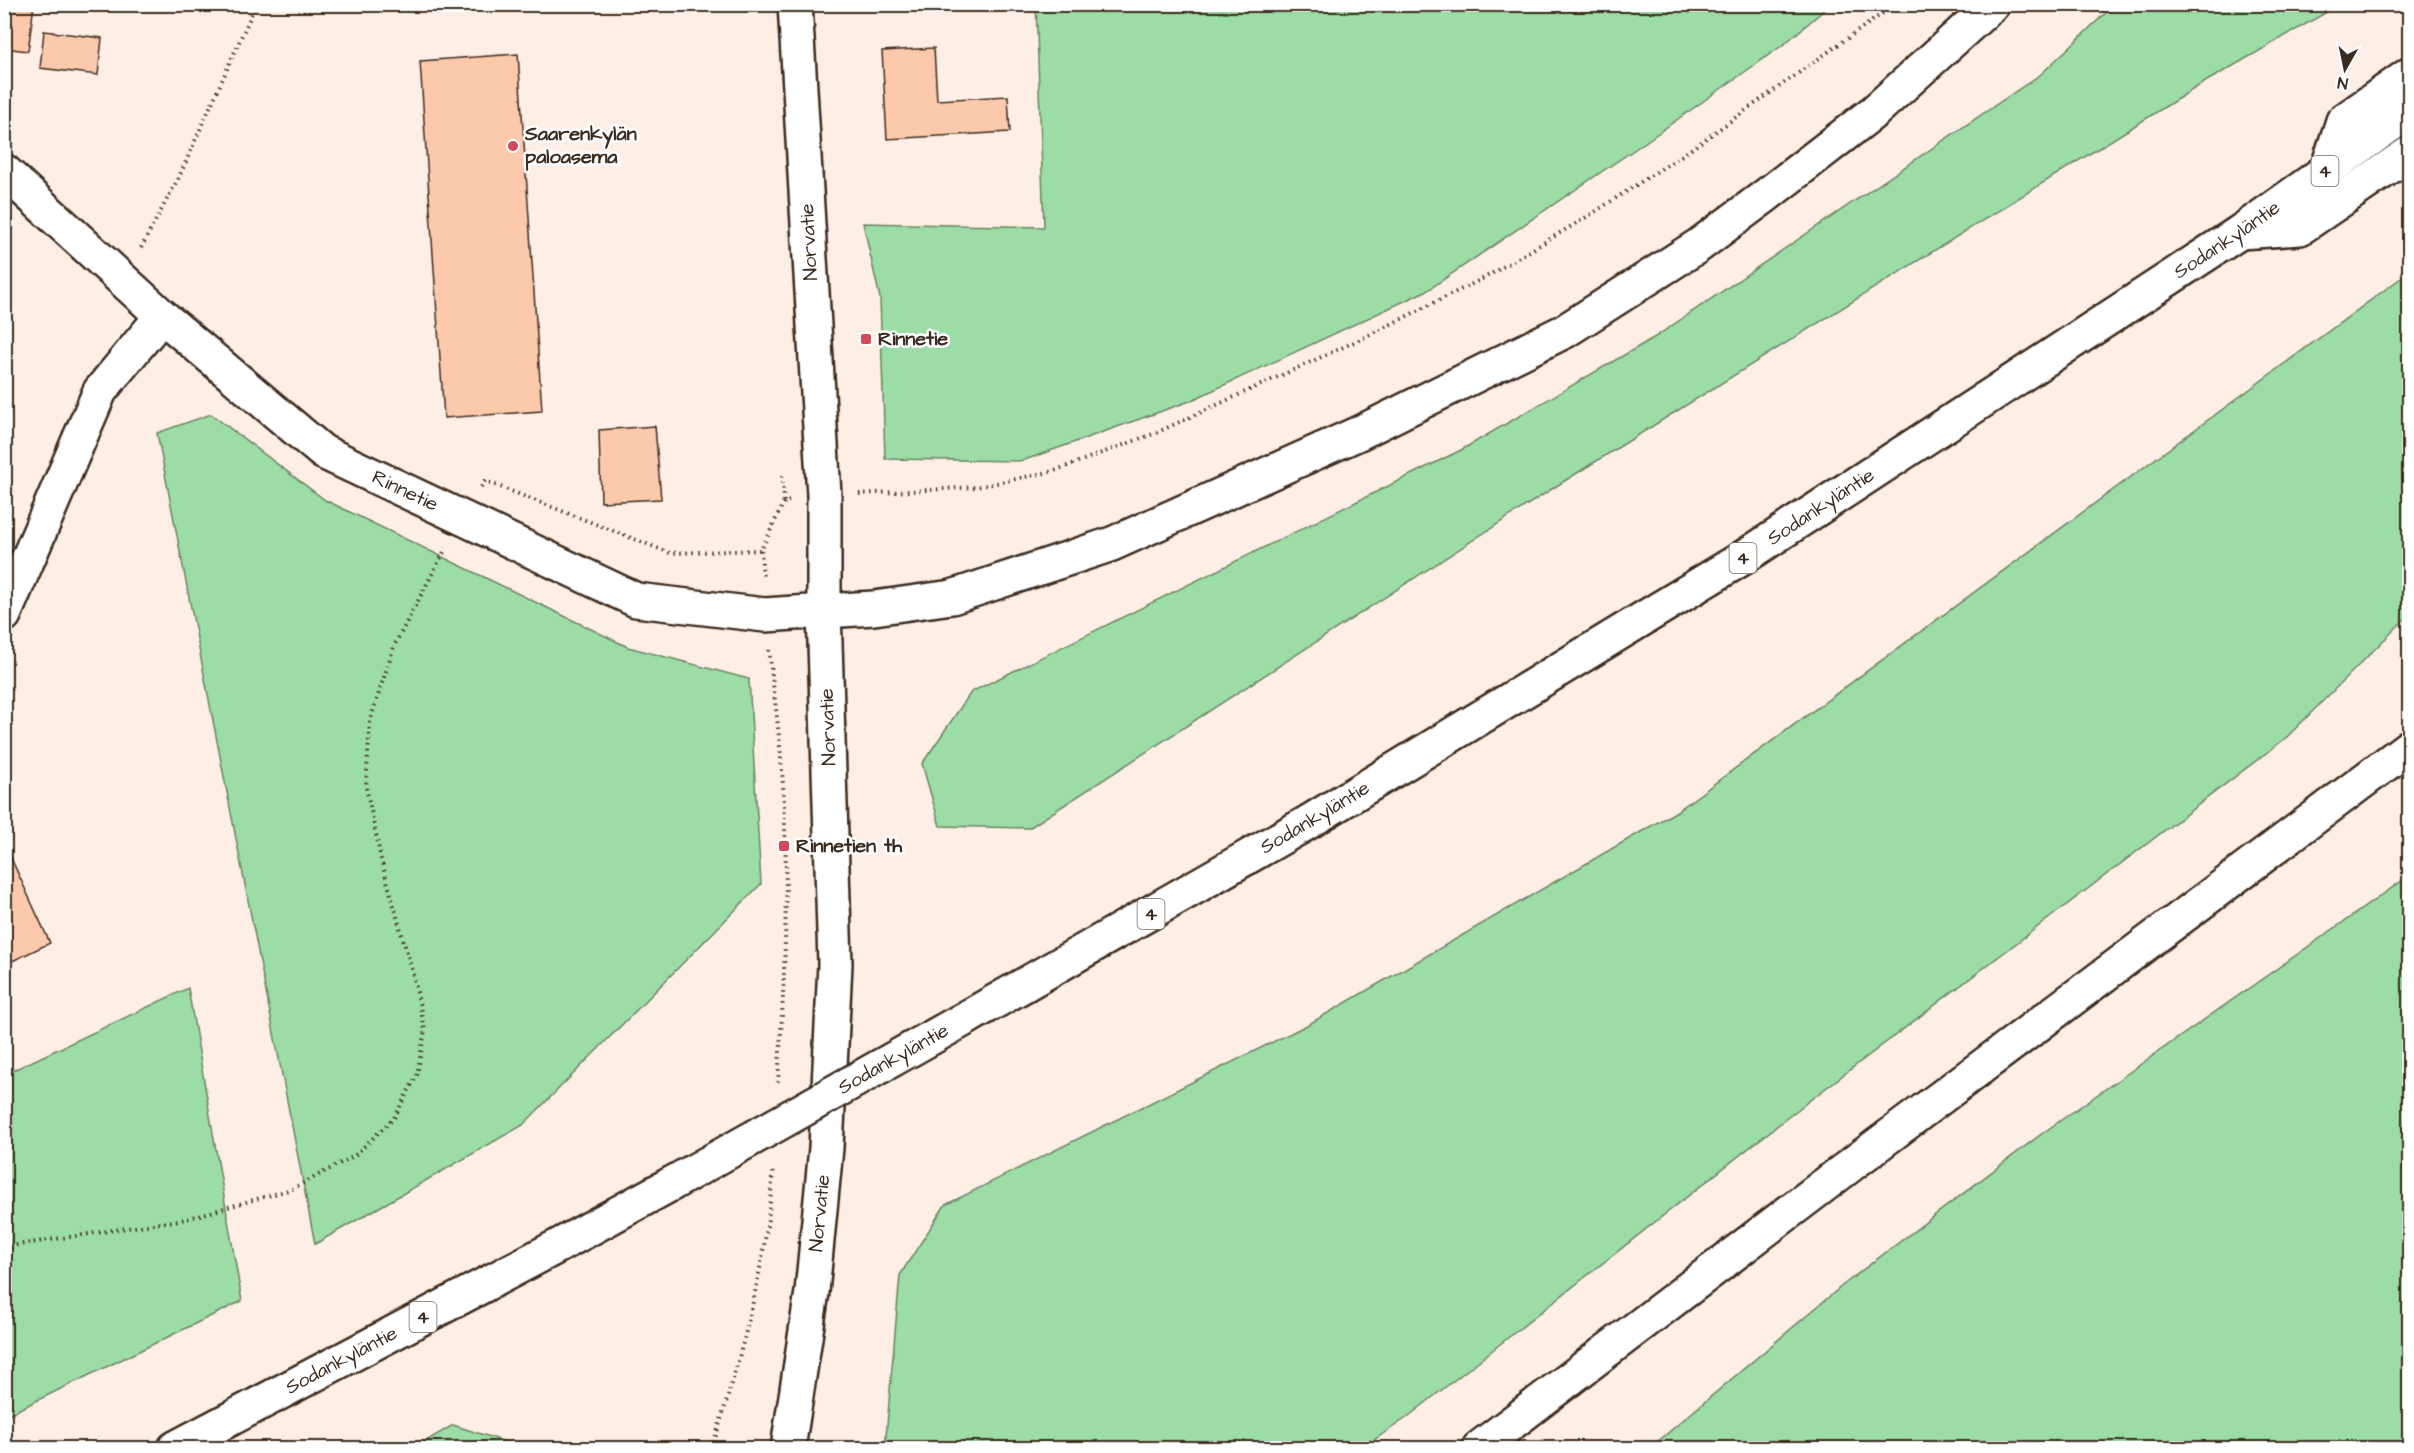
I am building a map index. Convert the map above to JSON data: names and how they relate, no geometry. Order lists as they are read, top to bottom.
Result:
{
  "streets": {
    "main road": [
      "4",
      "Sodankyläntie",
      "Norvatie",
      "Rinnetie"
    ]
  },
  "crossings": [
    ["Norvatie", "Rinnetie"]
  ],
  "places": {
    "other": ["Saarenkylän paloasema"],
    "transit": ["Rinnetie", "Rinnetien th"]
  },
  "north": "bottom"
}
